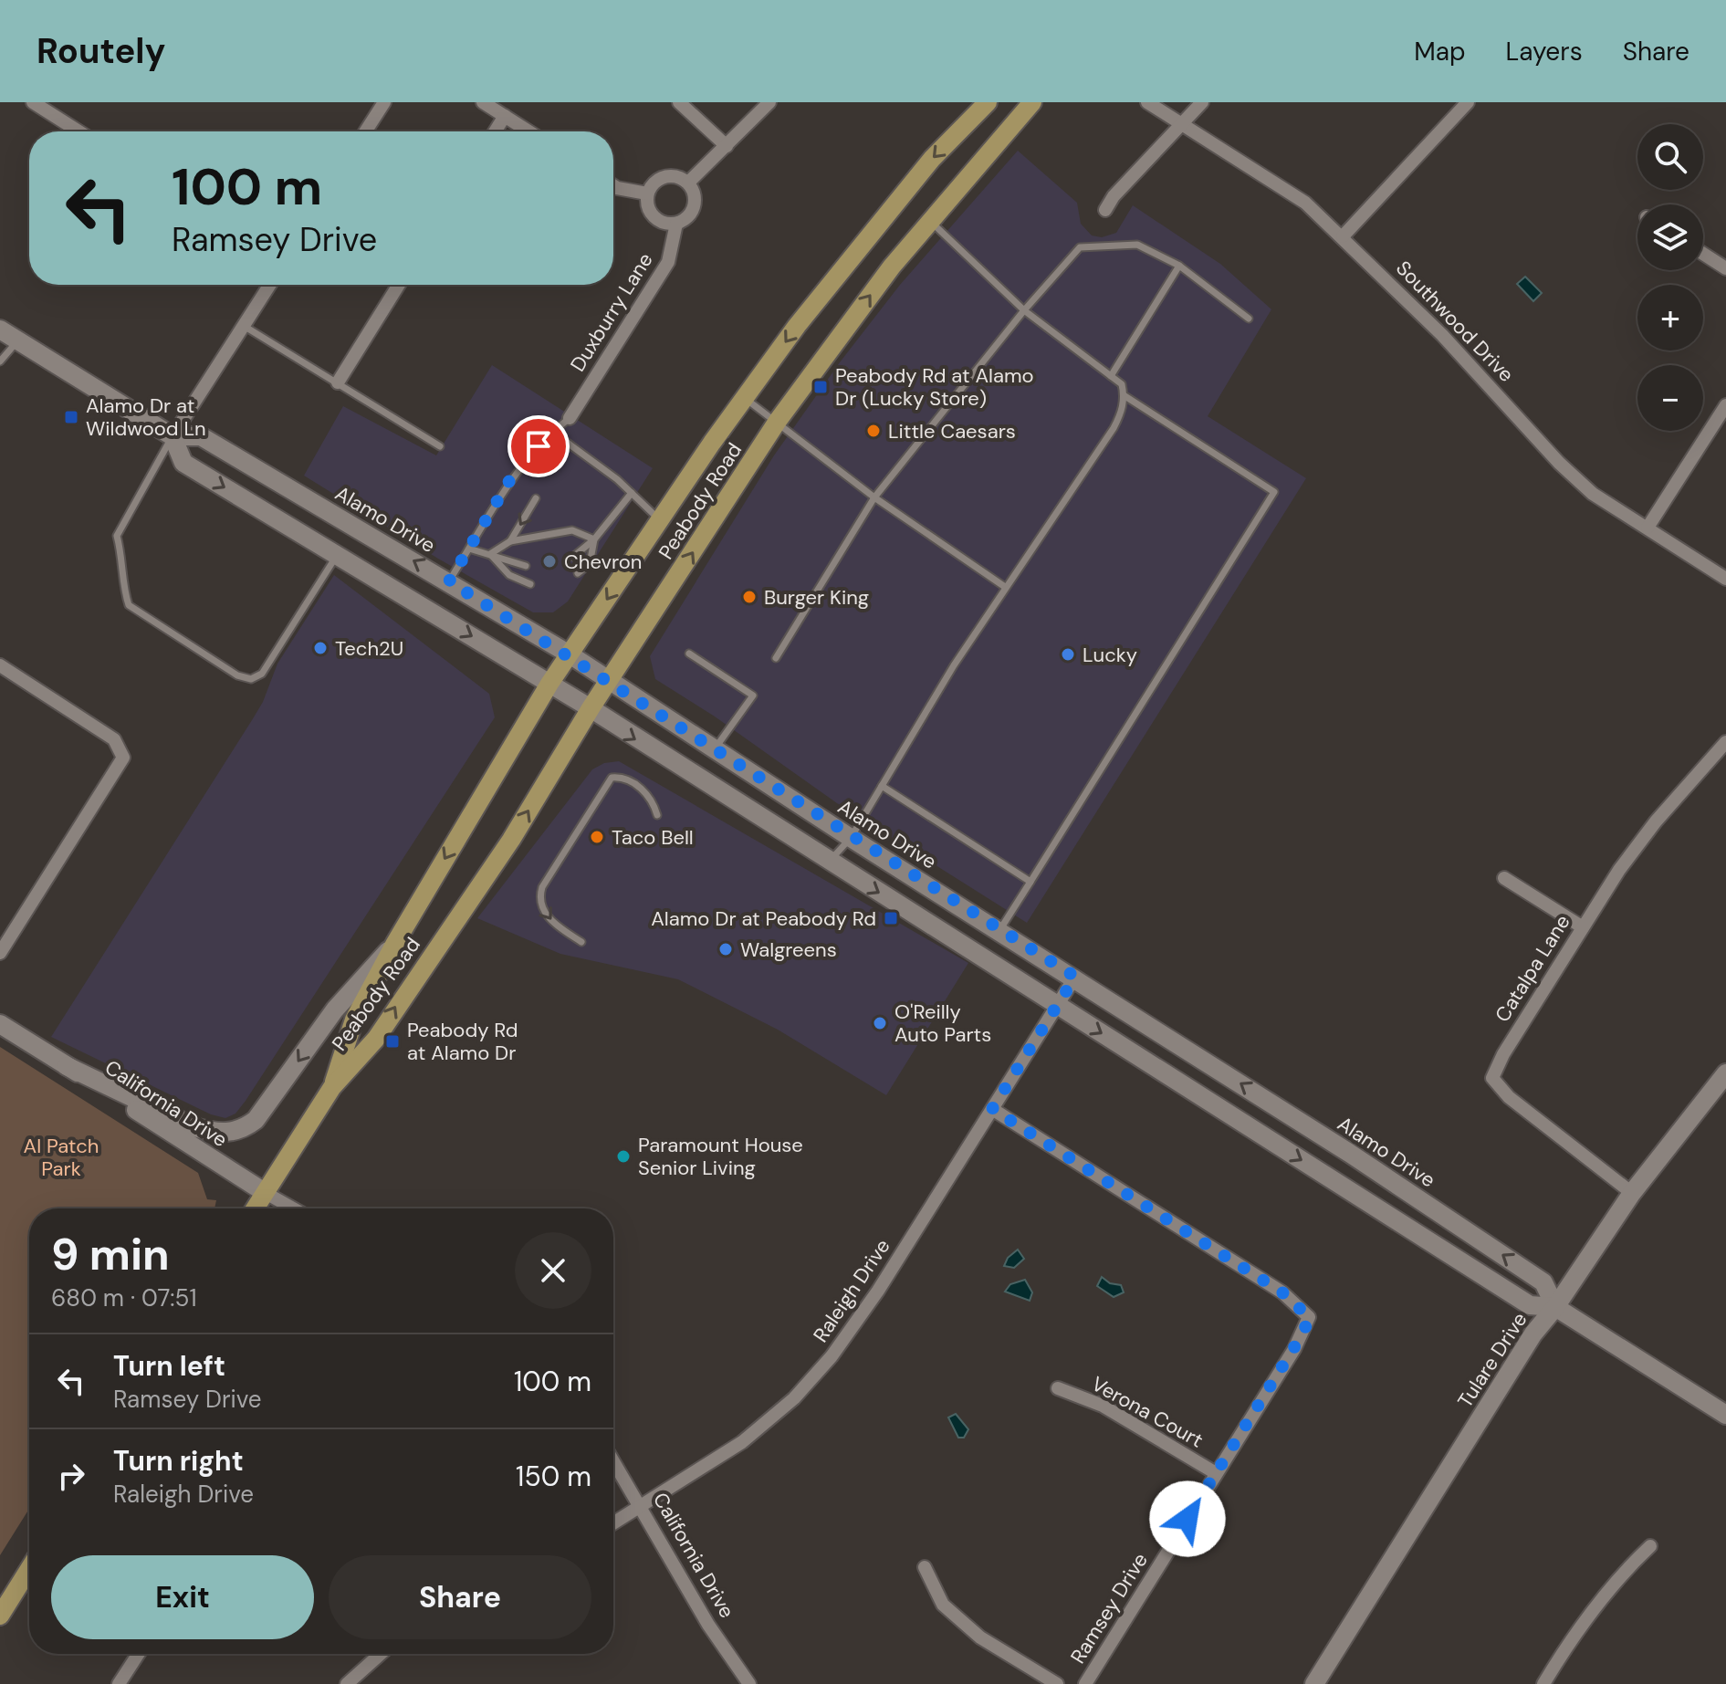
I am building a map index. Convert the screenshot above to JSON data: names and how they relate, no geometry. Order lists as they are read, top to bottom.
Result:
{
  "streets": {
    "main road": [
      "Peabody Road",
      "Alamo Drive",
      "California Drive",
      "Tulare Drive"
    ],
    "street": [
      "Duxburry Lane",
      "Southwood Drive",
      "Catalpa Lane",
      "Raleigh Drive",
      "Verona Court",
      "Ramsey Drive"
    ]
  },
  "crossings": [
    ["Peabody Road", "Alamo Drive"],
    ["Peabody Road", "California Drive"],
    ["Alamo Drive", "Raleigh Drive"],
    ["Alamo Drive", "Tulare Drive"],
    ["Catalpa Lane", "Tulare Drive"],
    ["California Drive", "Raleigh Drive"],
    ["Raleigh Drive", "Ramsey Drive"],
    ["Verona Court", "Ramsey Drive"]
  ],
  "parks": ["Al Patch Park"],
  "places": {
    "transit": [
      "Peabody Rd at Alamo Dr (Lucky Store)",
      "Alamo Dr at Wildwood Ln",
      "Alamo Dr at Peabody Rd",
      "Peabody Rd at Alamo Dr"
    ],
    "other": [
      "Little Caesars",
      "Chevron",
      "Burger King",
      "Tech2U",
      "Lucky",
      "Taco Bell",
      "Walgreens",
      "O'Reilly Auto Parts",
      "Paramount House Senior Living"
    ]
  },
  "page": {
    "header": "Routely",
    "nav": ["Map", "Layers", "Share"],
    "map_buttons": ["+", "−"],
    "turn": ["100 m", "Ramsey Drive"],
    "heading": ["9 min", "680 m · 07:51"],
    "list": [
      {
        "name": "Turn left",
        "note": "Ramsey Drive",
        "value": "100 m"
      },
      {
        "name": "Turn right",
        "note": "Raleigh Drive",
        "value": "150 m"
      }
    ],
    "buttons": ["Exit", "Share"]
  }
}
